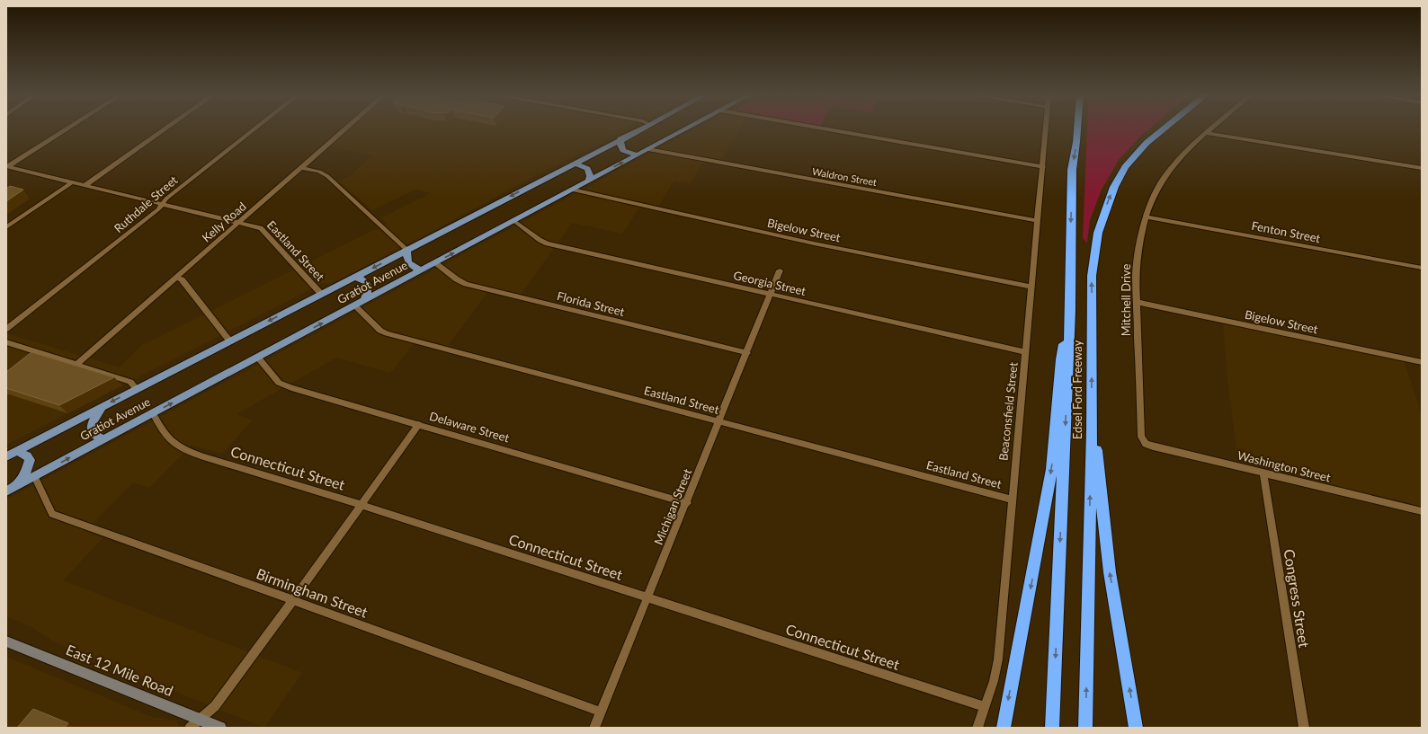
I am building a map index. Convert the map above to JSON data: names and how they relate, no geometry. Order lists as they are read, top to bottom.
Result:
{
  "streets": {
    "highway": ["Edsel Ford Freeway"],
    "main road": ["Gratiot Avenue", "East 12 Mile Road"],
    "street": [
      "Waldron Street",
      "Ruthdale Street",
      "Kelly Road",
      "Bigelow Street",
      "Fenton Street",
      "Eastland Street",
      "Georgia Street",
      "Mitchell Drive",
      "Florida Street",
      "Beaconsfield Street",
      "Delaware Street",
      "Washington Street",
      "Connecticut Street",
      "Michigan Street",
      "Birmingham Street",
      "Congress Street"
    ]
  },
  "crossings": [
    ["Waldron Street", "Gratiot Avenue"],
    ["Waldron Street", "Beaconsfield Street"],
    ["Ruthdale Street", "Eastland Street"],
    ["Kelly Road", "Eastland Street"],
    ["Bigelow Street", "Gratiot Avenue"],
    ["Bigelow Street", "Mitchell Drive"],
    ["Bigelow Street", "Beaconsfield Street"],
    ["Fenton Street", "Mitchell Drive"],
    ["Eastland Street", "Gratiot Avenue"],
    ["Eastland Street", "Beaconsfield Street"],
    ["Eastland Street", "Michigan Street"],
    ["Gratiot Avenue", "Georgia Street"],
    ["Gratiot Avenue", "Florida Street"],
    ["Gratiot Avenue", "Delaware Street"],
    ["Gratiot Avenue", "Connecticut Street"],
    ["Gratiot Avenue", "Birmingham Street"],
    ["Georgia Street", "Beaconsfield Street"],
    ["Georgia Street", "Michigan Street"],
    ["Mitchell Drive", "Washington Street"],
    ["Florida Street", "Michigan Street"],
    ["Beaconsfield Street", "Connecticut Street"],
    ["Delaware Street", "Michigan Street"],
    ["Washington Street", "Congress Street"],
    ["Connecticut Street", "Michigan Street"],
    ["Michigan Street", "Birmingham Street"]
  ]
}
